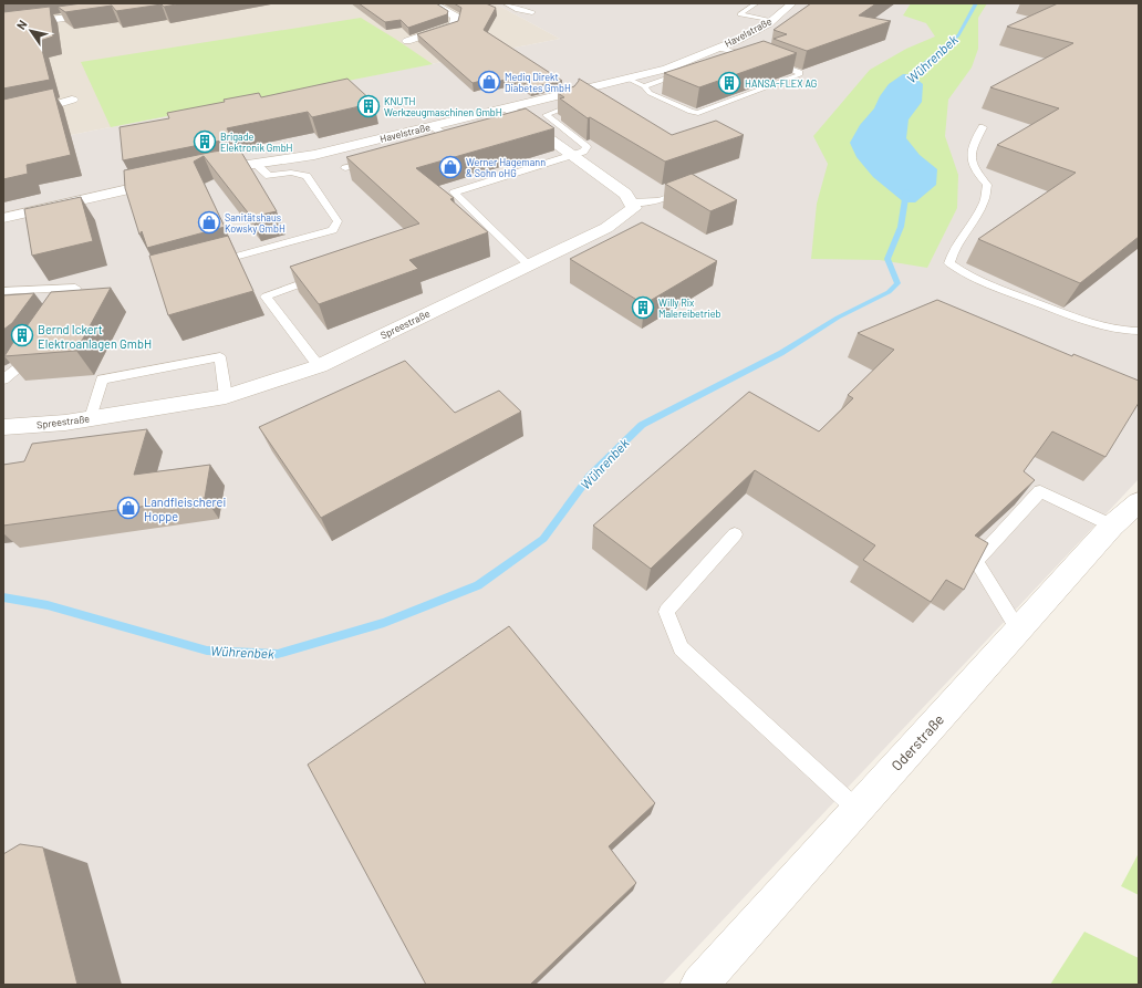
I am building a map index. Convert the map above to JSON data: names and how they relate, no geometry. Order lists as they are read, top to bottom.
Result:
{
  "streets": {
    "street": ["Havelstraße", "Spreestraße", "Oderstraße"]
  },
  "water": ["Wührenbek"],
  "places": {
    "shop": [
      "Mediq Direkt Diabetes GmbH",
      "Werner Hagemann & Sohn oHG",
      "Sanitätshaus Kowsky GmbH",
      "Landfleischerei Hoppe"
    ],
    "building": [
      "HANSA-FLEX AG",
      "KNUTH Werkzeugmaschinen GmbH",
      "Brigade Elektronik GmbH",
      "Willy Rix Malereibetrieb",
      "Bernd Ickert Elektroanlagen GmbH"
    ]
  },
  "north": "top left"
}
